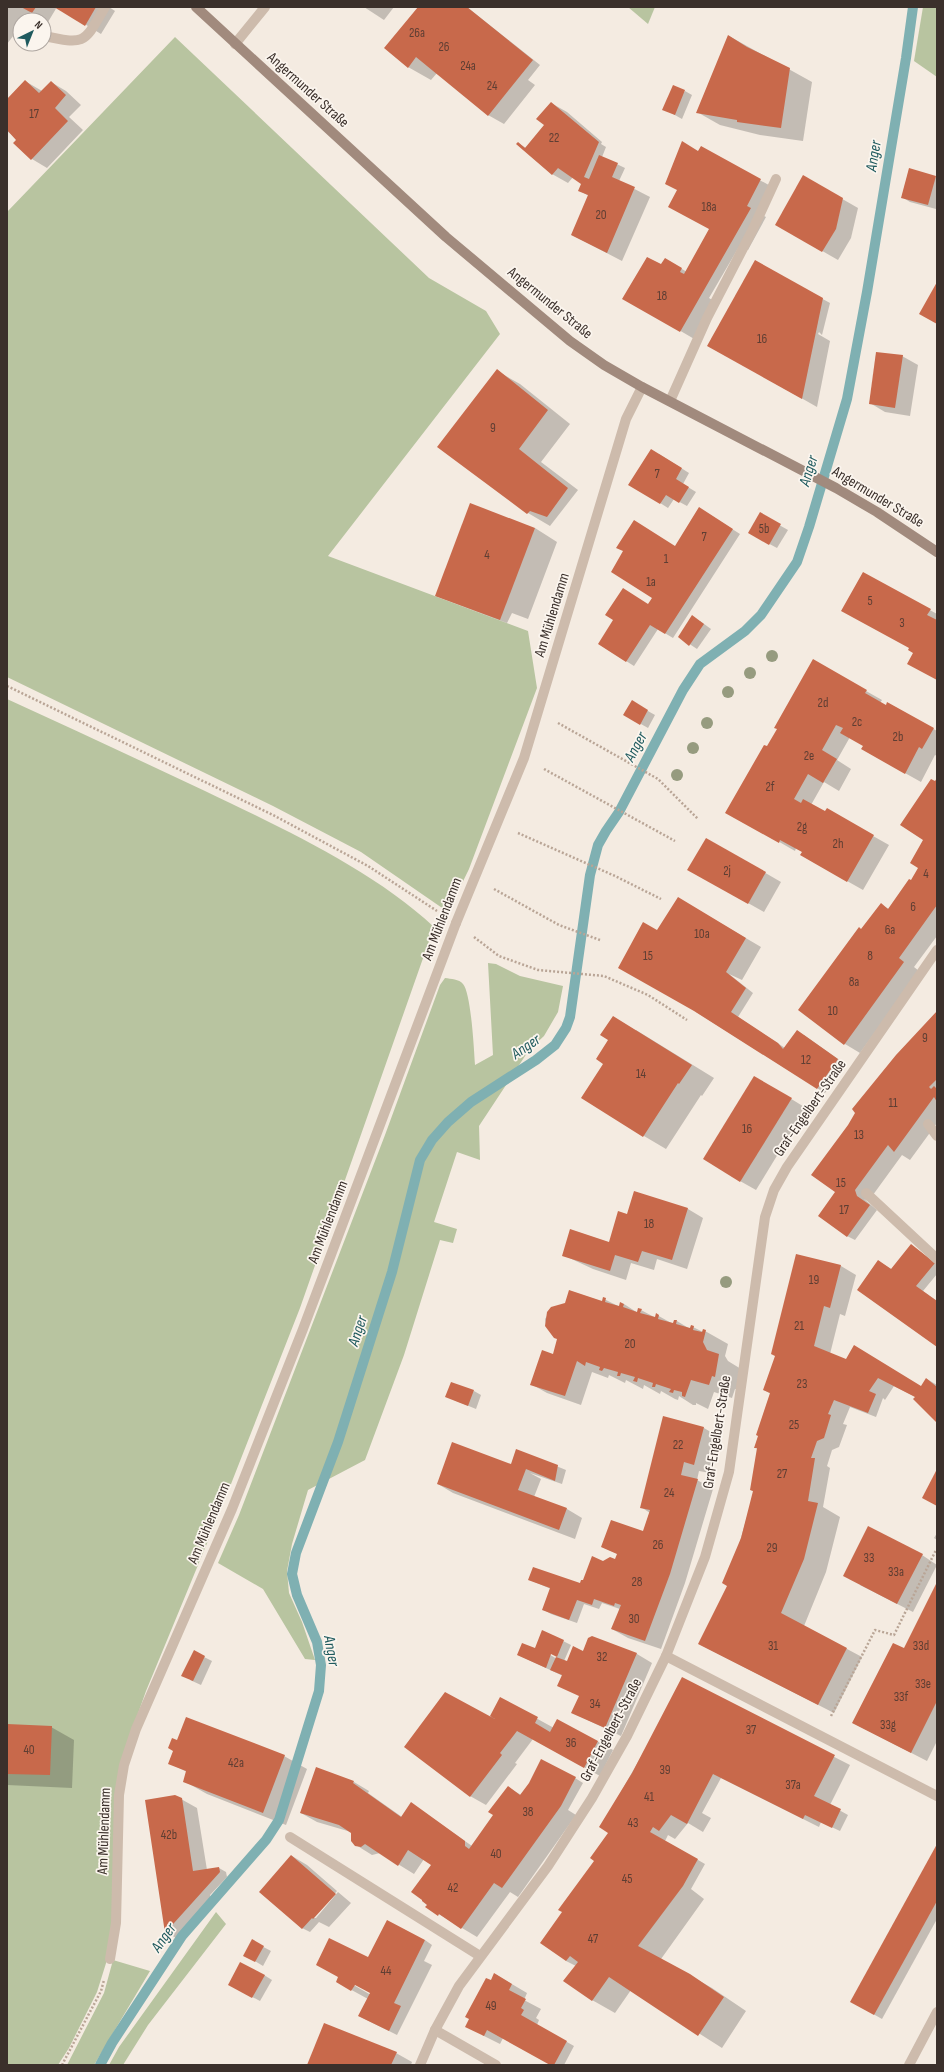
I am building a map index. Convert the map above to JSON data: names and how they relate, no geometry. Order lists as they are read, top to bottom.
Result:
{
  "streets": {
    "main road": ["Angermunder Straße"],
    "street": ["Am Mühlendamm", "Graf-Engelbert-Straße"]
  },
  "crossings": [
    ["Angermunder Straße", "Am Mühlendamm"]
  ],
  "water": ["Anger"],
  "house_numbers": [
    "26a",
    "26",
    "24a",
    "24",
    "17",
    "22",
    "18a",
    "20",
    "18",
    "16",
    "9",
    "7",
    "5b",
    "7",
    "4",
    "1",
    "1a",
    "5",
    "3",
    "2d",
    "2c",
    "2b",
    "2e",
    "2f",
    "2g",
    "2h",
    "2j",
    "4",
    "6",
    "6a",
    "10a",
    "15",
    "8",
    "8a",
    "10",
    "9",
    "12",
    "14",
    "11",
    "16",
    "13",
    "15",
    "17",
    "18",
    "19",
    "21",
    "20",
    "23",
    "25",
    "22",
    "27",
    "24",
    "26",
    "29",
    "33",
    "33a",
    "28",
    "30",
    "31",
    "33d",
    "32",
    "33e",
    "33f",
    "34",
    "33g",
    "37",
    "36",
    "40",
    "42a",
    "39",
    "37a",
    "41",
    "38",
    "43",
    "42b",
    "40",
    "45",
    "42",
    "47",
    "44",
    "49"
  ],
  "north": "top right"
}
